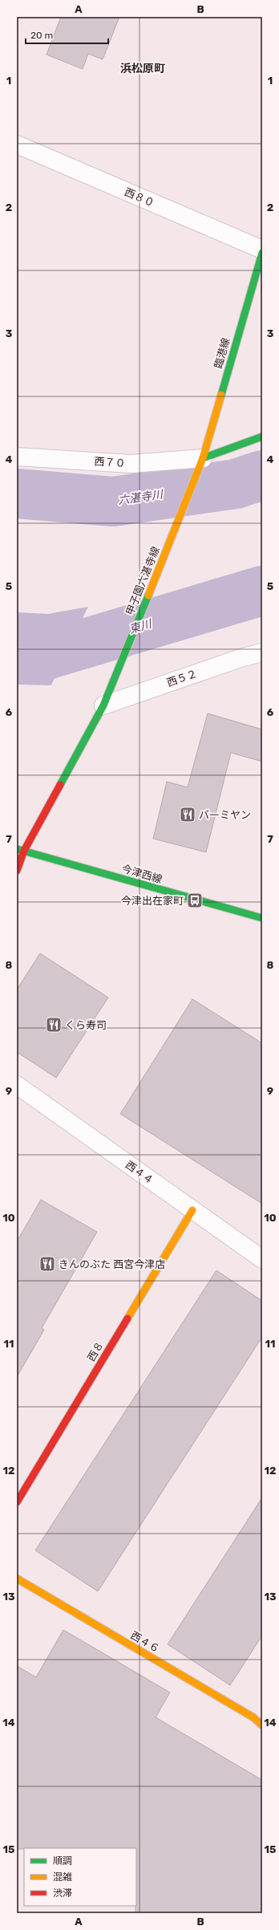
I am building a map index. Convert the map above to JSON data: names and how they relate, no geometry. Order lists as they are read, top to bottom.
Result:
{
  "streets": {
    "street": [
      "西８０",
      "臨港線",
      "西７０",
      "甲子園六湛寺線",
      "西５２",
      "今津西線",
      "西４４",
      "西８",
      "西４６"
    ]
  },
  "crossings": [
    ["臨港線", "西７０"],
    ["臨港線", "甲子園六湛寺線"],
    ["西７０", "甲子園六湛寺線"],
    ["甲子園六湛寺線", "西５２"],
    ["甲子園六湛寺線", "今津西線"],
    ["西４４", "西８"]
  ],
  "districts": ["浜松原町"],
  "water": ["六湛寺川", "東川"],
  "places": {
    "restaurant": ["バーミヤン", "くら寿司", "きんのぶた 西宮今津店"],
    "bus stop": ["今津出在家町"]
  },
  "legend": ["順調", "混雑", "渋滞"],
  "scale_bar": "20 m",
  "grid": {
    "columns": ["A", "B"],
    "rows": [
      "1",
      "2",
      "3",
      "4",
      "5",
      "6",
      "7",
      "8",
      "9",
      "10",
      "11",
      "12",
      "13",
      "14",
      "15"
    ]
  }
}
